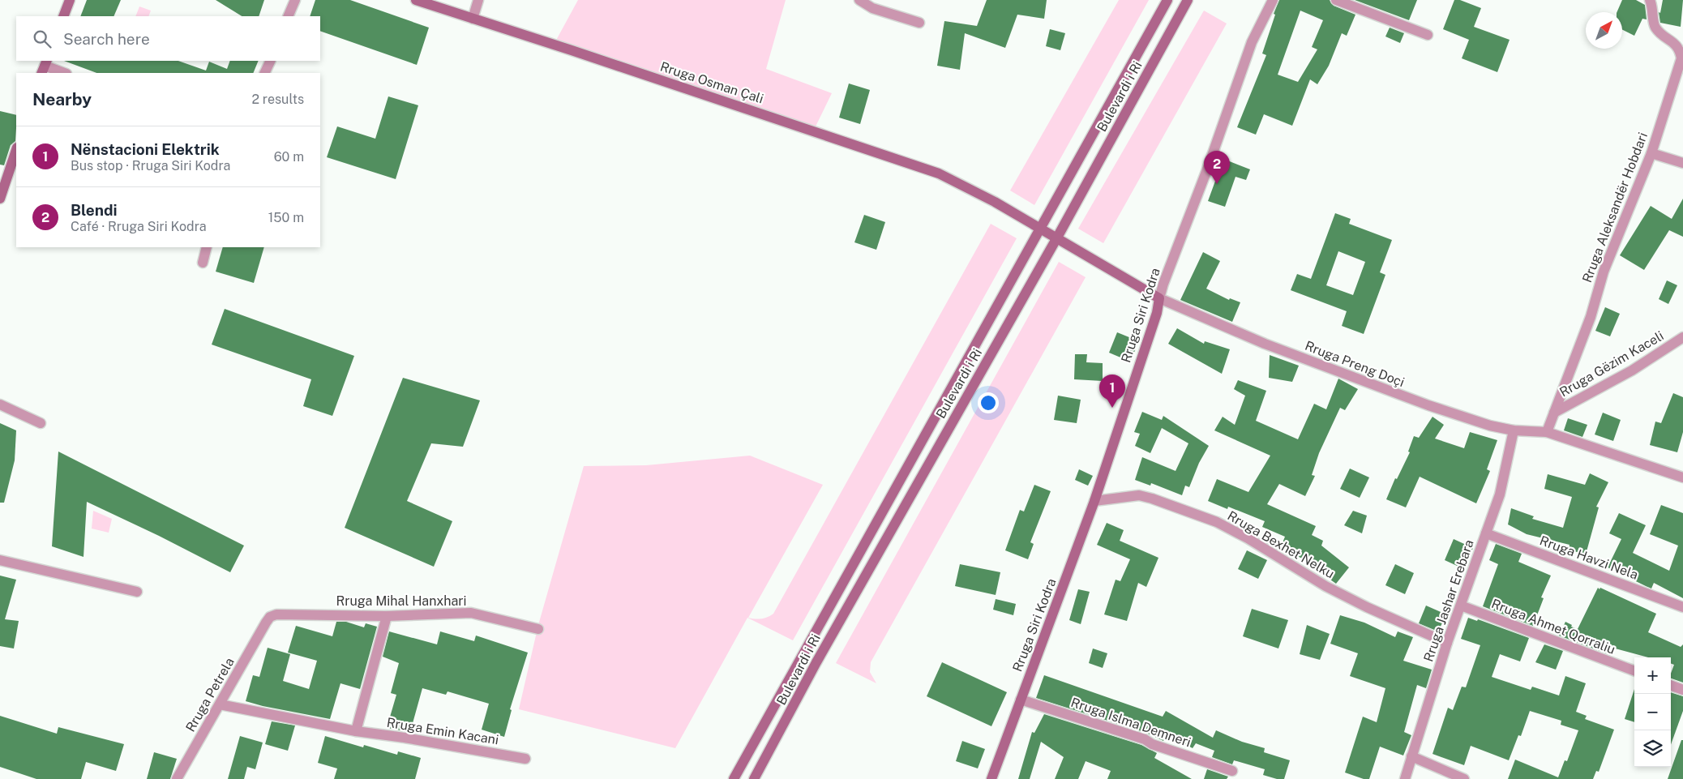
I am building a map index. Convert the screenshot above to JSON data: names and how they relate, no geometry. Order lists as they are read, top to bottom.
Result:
{
  "streets": {
    "main road": ["Rruga Osman Çali", "Bulevardi i Ri", "Rruga Siri Kodra"],
    "street": [
      "Rruga Aleksandër Hobdari",
      "Rruga Preng Doçi",
      "Rruga Gëzim Kaceli",
      "Rruga Bexhet Nelku",
      "Rruga Havzi Nela",
      "Rruga Mihal Hanxhari",
      "Rruga Jashar Erebara",
      "Rruga Ahmet Qorraliu",
      "Rruga Petrela",
      "Rruga Islma Demneri",
      "Rruga Emin Kacani"
    ]
  },
  "crossings": [
    ["Rruga Osman Çali", "Bulevardi i Ri"],
    ["Rruga Osman Çali", "Rruga Siri Kodra"],
    ["Rruga Osman Çali", "Rruga Preng Doçi"],
    ["Rruga Aleksandër Hobdari", "Rruga Preng Doçi"],
    ["Rruga Aleksandër Hobdari", "Rruga Gëzim Kaceli"],
    ["Rruga Siri Kodra", "Rruga Preng Doçi"],
    ["Rruga Siri Kodra", "Rruga Bexhet Nelku"],
    ["Rruga Siri Kodra", "Rruga Islma Demneri"],
    ["Rruga Preng Doçi", "Rruga Jashar Erebara"],
    ["Rruga Bexhet Nelku", "Rruga Jashar Erebara"],
    ["Rruga Havzi Nela", "Rruga Jashar Erebara"],
    ["Rruga Mihal Hanxhari", "Rruga Petrela"],
    ["Rruga Jashar Erebara", "Rruga Ahmet Qorraliu"],
    ["Rruga Petrela", "Rruga Emin Kacani"]
  ],
  "north": "top right",
  "page": {
    "search": "Search here",
    "heading": ["Nearby", "2 results"],
    "list": [
      {
        "mark": "1",
        "name": "Nënstacioni Elektrik",
        "note": "Bus stop · Rruga Siri Kodra",
        "value": "60 m"
      },
      {
        "mark": "2",
        "name": "Blendi",
        "note": "Café · Rruga Siri Kodra",
        "value": "150 m"
      }
    ],
    "pins": ["2", "1"],
    "map_buttons": ["+", "−"]
  }
}
